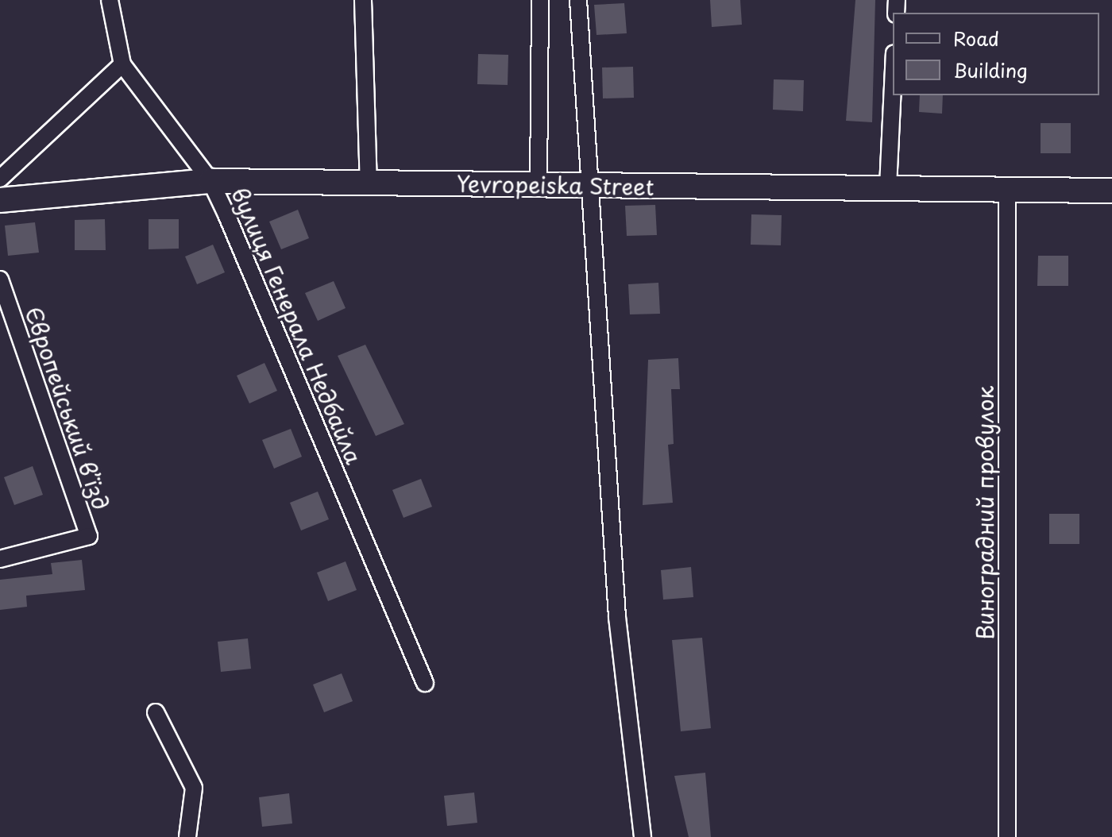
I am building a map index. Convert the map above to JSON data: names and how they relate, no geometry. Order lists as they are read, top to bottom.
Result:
{
  "streets": {
    "street": [
      "Yevropeiska Street",
      "вулиця Генерала Недбайла",
      "Європейський в’їзд",
      "Виноградний провулок"
    ]
  },
  "crossings": [
    ["Yevropeiska Street", "вулиця Генерала Недбайла"],
    ["Yevropeiska Street", "Виноградний провулок"]
  ],
  "legend": ["Road", "Building"]
}
